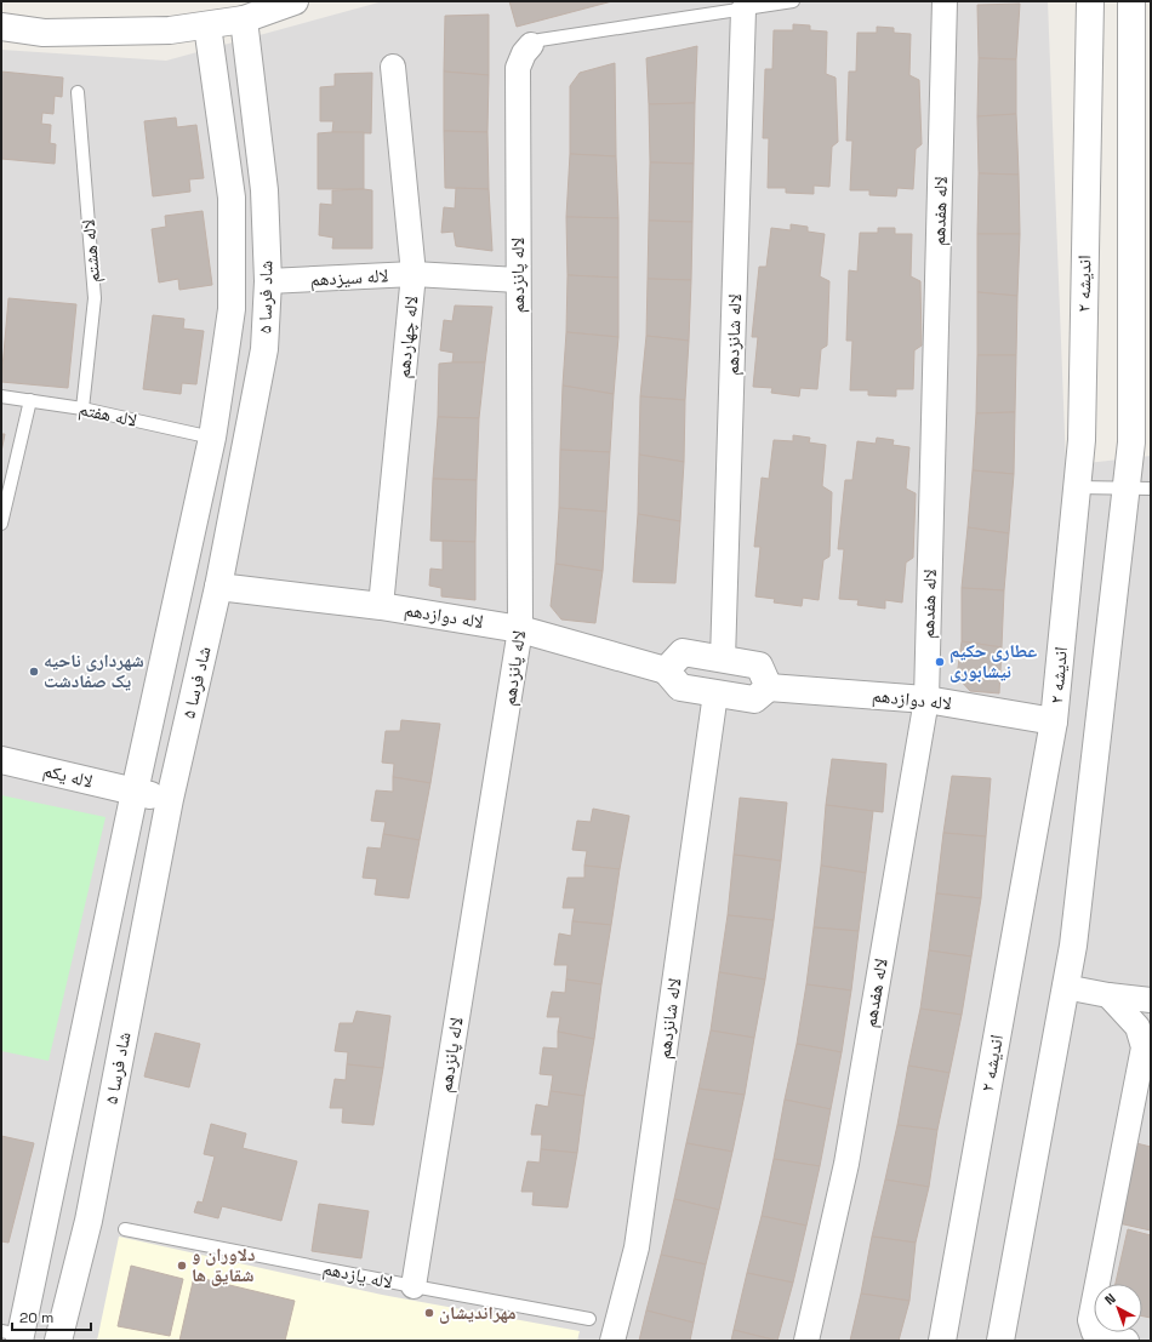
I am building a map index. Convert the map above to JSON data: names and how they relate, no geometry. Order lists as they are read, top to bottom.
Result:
{
  "streets": {
    "street": [
      "لاله هفدهم",
      "لاله پانزدهم",
      "لاله سیزدهم",
      "اندیشه ۲",
      "شاد فرسا ۵",
      "لاله شانزدهم",
      "لاله چهاردهم",
      "لاله دوازدهم",
      "لاله یکم"
    ],
    "lane": ["لاله هشتم", "لاله هفتم", "لاله یازدهم"]
  },
  "crossings": [
    ["لاله هفدهم", "لاله دوازدهم"],
    ["لاله هشتم", "لاله هفتم"],
    ["لاله پانزدهم", "لاله سیزدهم"],
    ["لاله پانزدهم", "لاله دوازدهم"],
    ["لاله پانزدهم", "لاله یازدهم"],
    ["لاله سیزدهم", "شاد فرسا ۵"],
    ["لاله سیزدهم", "لاله چهاردهم"],
    ["اندیشه ۲", "لاله دوازدهم"],
    ["شاد فرسا ۵", "لاله هفتم"],
    ["شاد فرسا ۵", "لاله دوازدهم"],
    ["شاد فرسا ۵", "لاله یکم"],
    ["لاله چهاردهم", "لاله دوازدهم"]
  ],
  "places": [
    "عطاری حکیم نیشابوری",
    "شهرداری ناحیه یک صفادشت",
    "دلاوران و شقایق ها",
    "مهراندیشان"
  ],
  "scale_bar": "20 m",
  "north": "top left"
}
